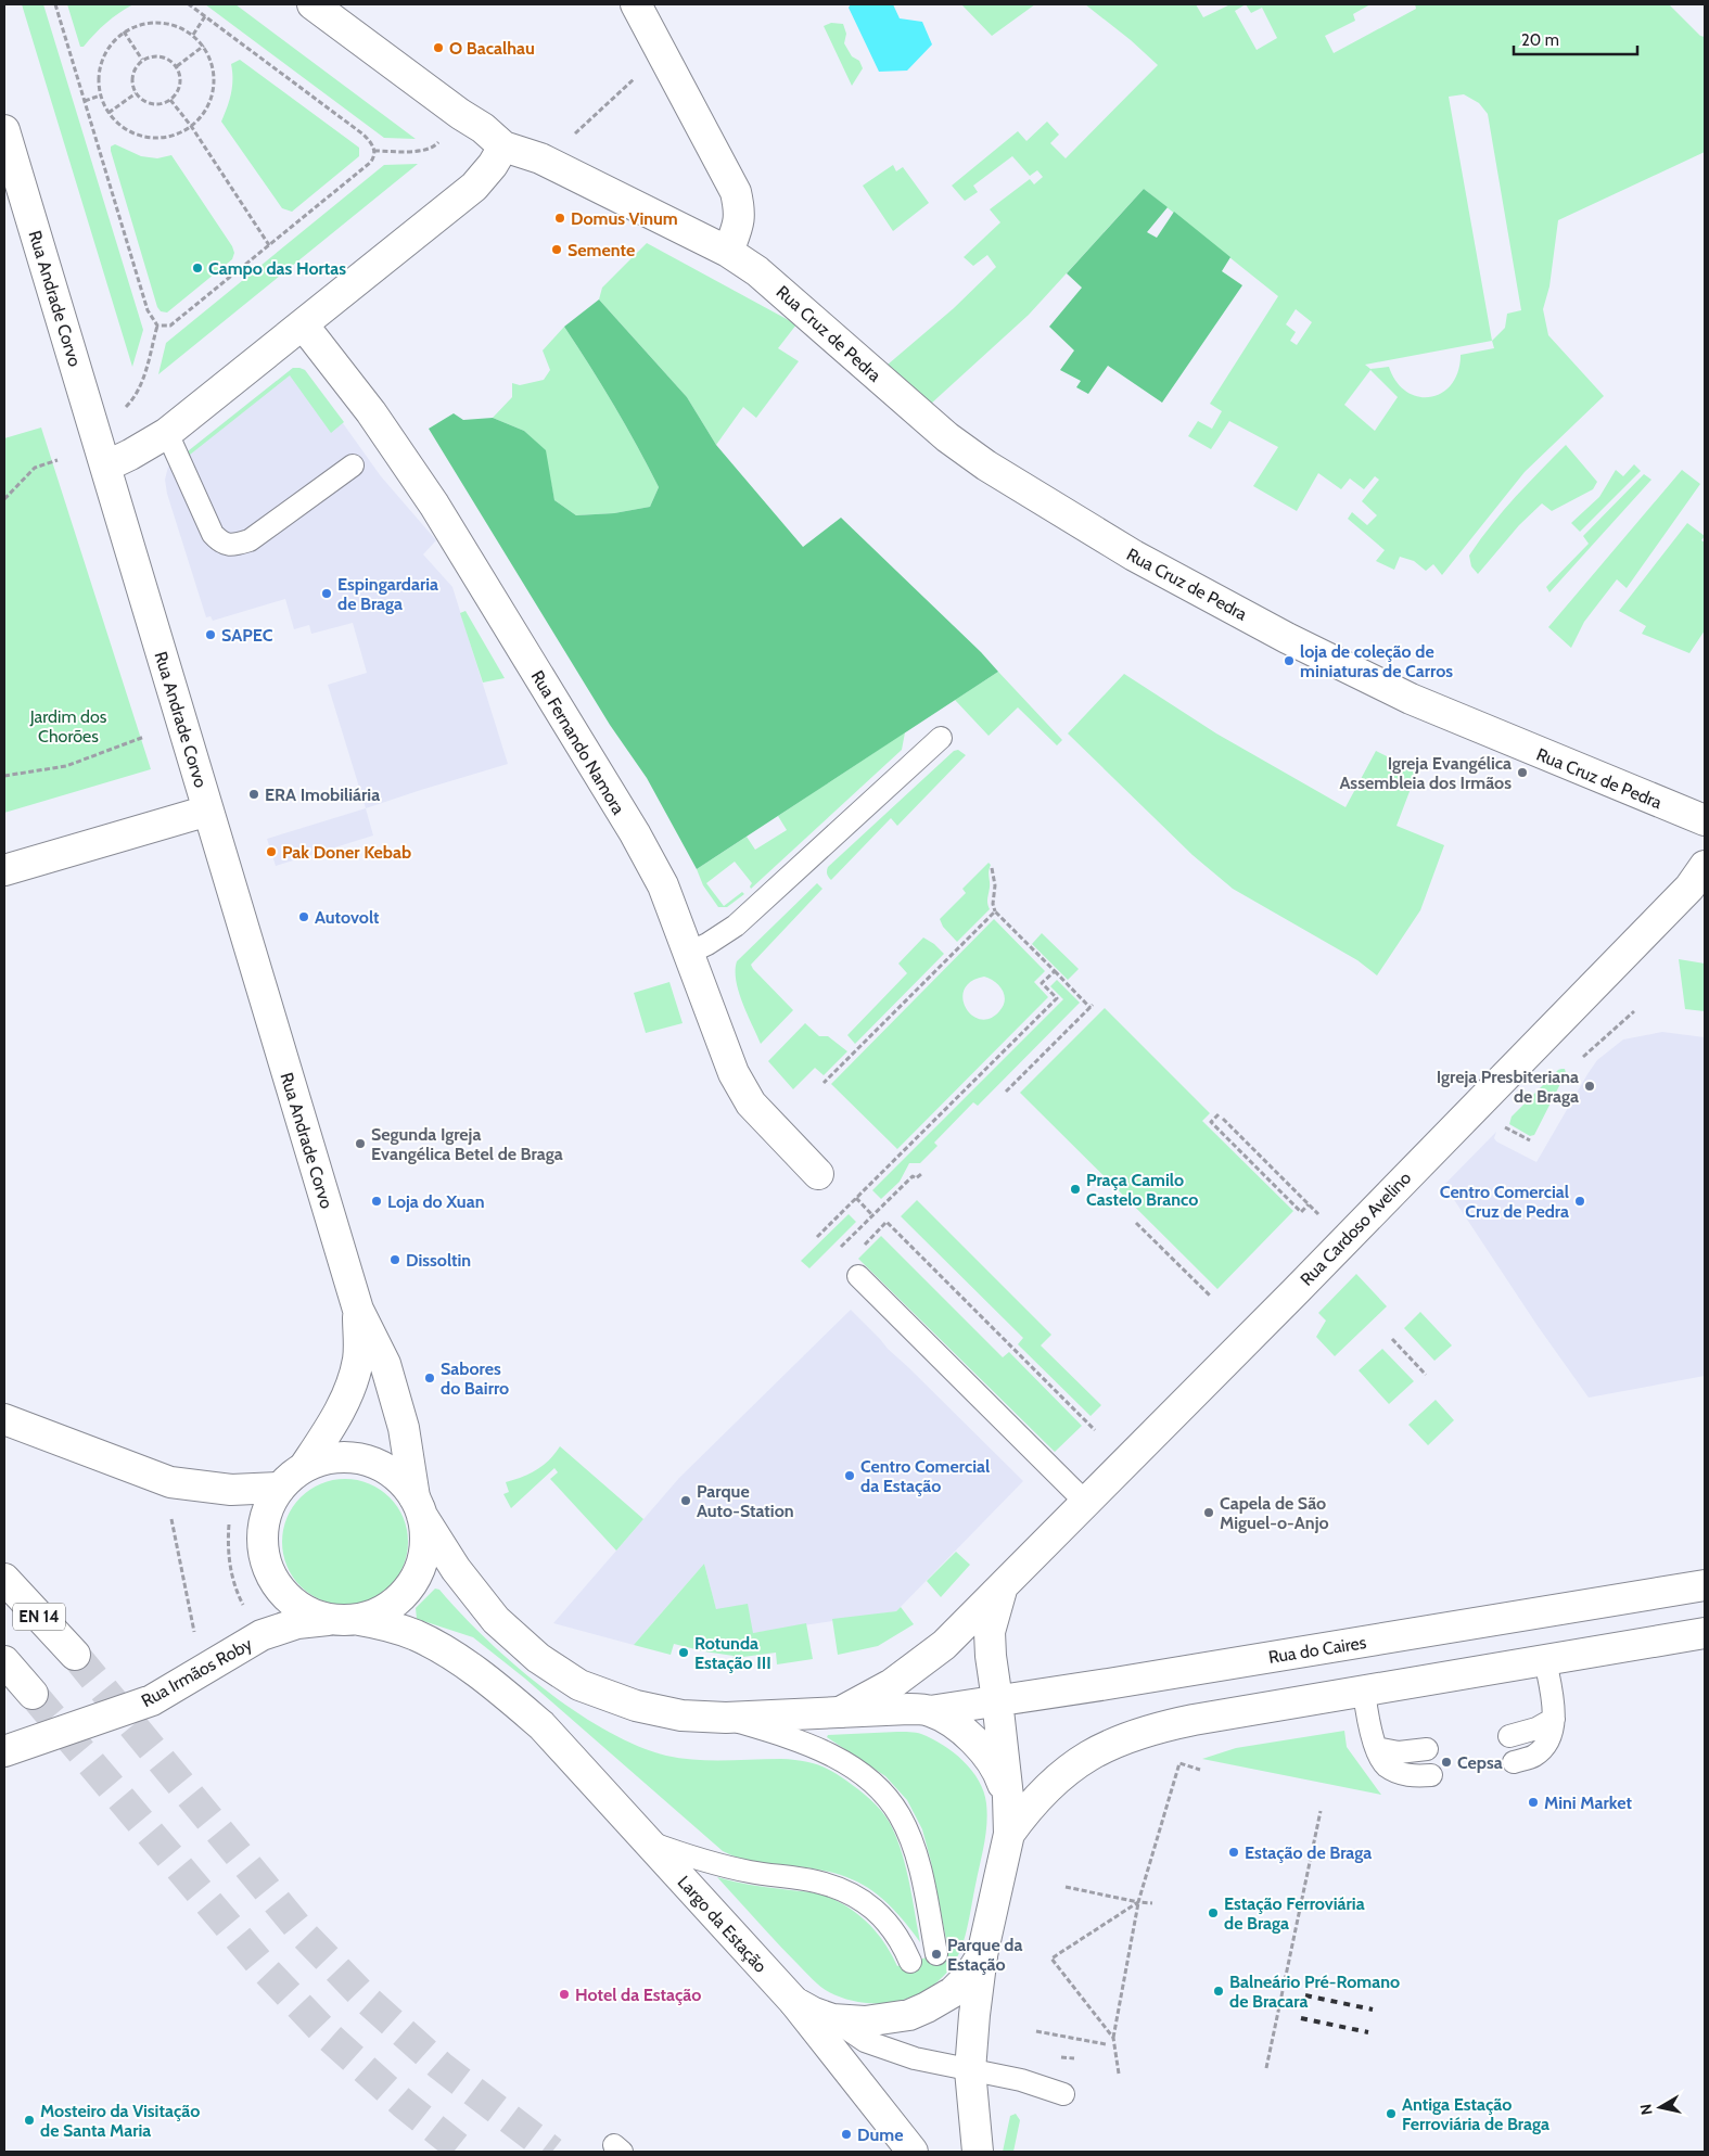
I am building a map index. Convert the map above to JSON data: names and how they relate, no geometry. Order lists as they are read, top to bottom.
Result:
{
  "streets": {
    "main road": [
      "Rua Andrade Corvo",
      "Rua Cruz de Pedra",
      "Rua Fernando Namora",
      "Rua Cardoso Avelino",
      "EN 14",
      "Rua do Caires",
      "Rua Irmãos Roby",
      "Largo da Estação"
    ]
  },
  "crossings": [
    ["Rua Andrade Corvo", "Rua Irmãos Roby"],
    ["Rua Andrade Corvo", "Largo da Estação"],
    ["Rua Cardoso Avelino", "Rua do Caires"],
    ["Rua Cardoso Avelino", "Largo da Estação"],
    ["Rua do Caires", "Largo da Estação"],
    ["Rua Irmãos Roby", "Largo da Estação"]
  ],
  "parks": ["Jardim dos Chorões"],
  "places": [
    "O Bacalhau",
    "Domus Vinum",
    "Semente",
    "Campo das Hortas",
    "Espingardaria de Braga",
    "SAPEC",
    "loja de coleção de miniaturas de Carros",
    "Igreja Evangélica Assembleia dos Irmãos",
    "ERA Imobiliária",
    "Pak Doner Kebab",
    "Autovolt",
    "Igreja Presbiteriana de Braga",
    "Segunda Igreja Evangélica Betel de Braga",
    "Praça Camilo Castelo Branco",
    "Loja do Xuan",
    "Centro Comercial Cruz de Pedra",
    "Dissoltin",
    "Sabores do Bairro",
    "Centro Comercial da Estação",
    "Parque Auto-Station",
    "Capela de São Miguel-o-Anjo",
    "Rotunda Estação III",
    "Cepsa",
    "Mini Market",
    "Estação de Braga",
    "Estação Ferroviária de Braga",
    "Parque da Estação",
    "Balneário Pré-Romano de Bracara",
    "Hotel da Estação",
    "Antiga Estação Ferroviária de Braga",
    "Mosteiro da Visitação de Santa Maria",
    "Dume"
  ],
  "scale_bar": "20 m",
  "north": "left"
}
